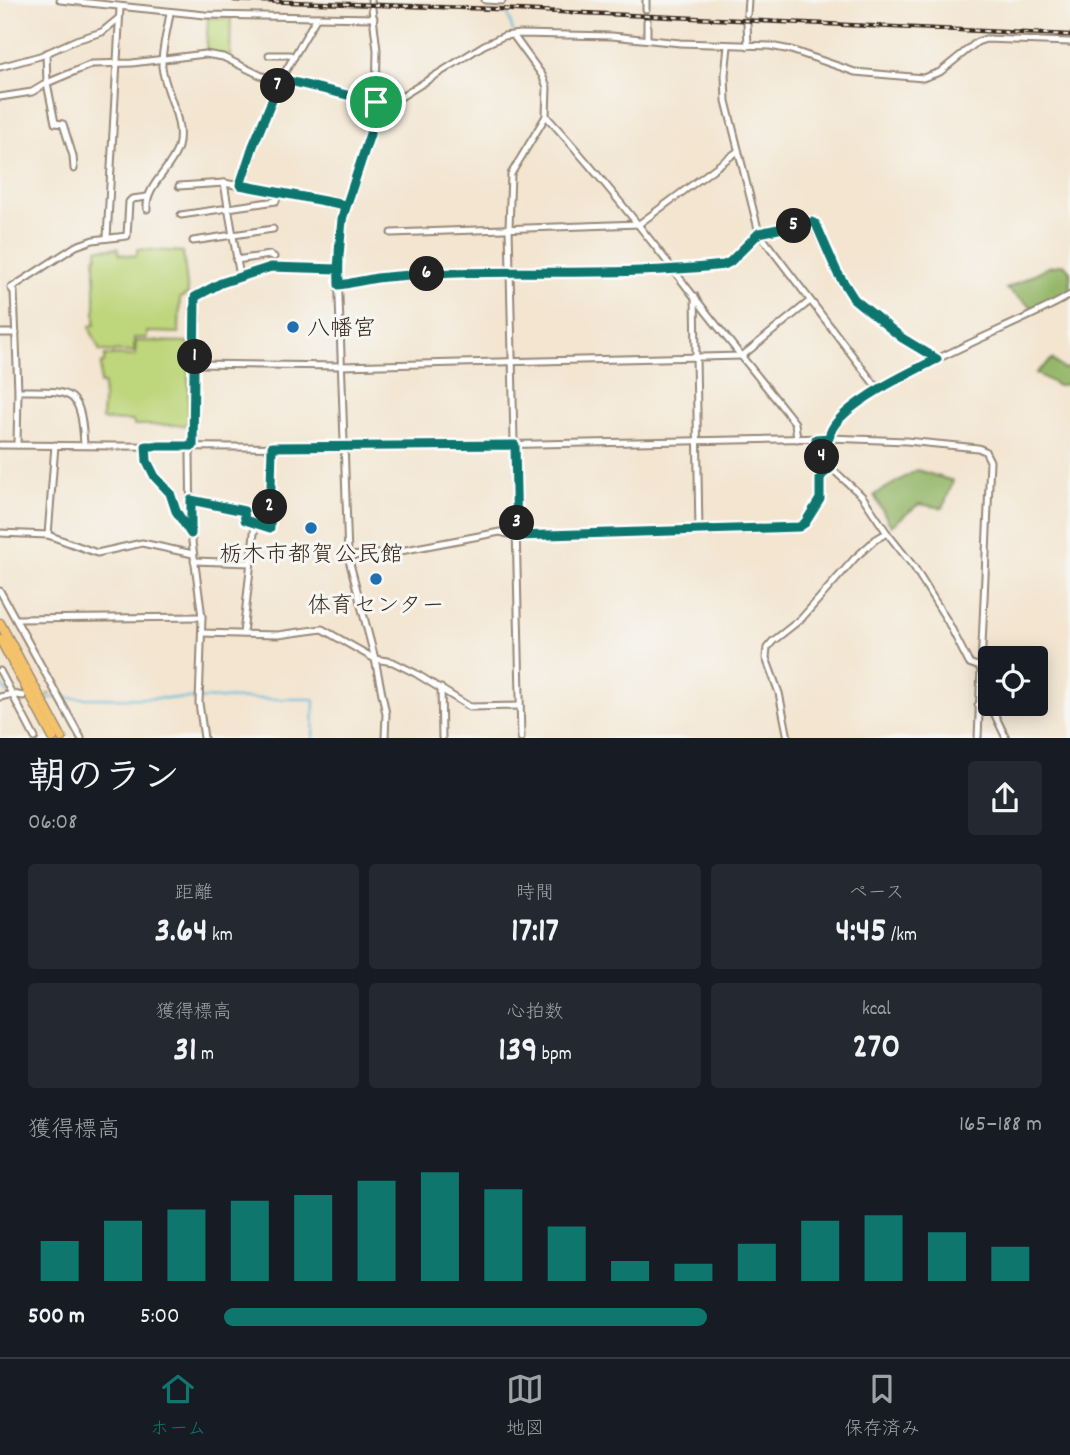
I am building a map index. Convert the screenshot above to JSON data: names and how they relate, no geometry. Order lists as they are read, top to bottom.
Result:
{
  "places": ["八幡宮", "栃木市都賀公民館", "体育センター"],
  "page": {
    "pins": [
      "7",
      "5",
      "6",
      "1",
      "4",
      "2",
      "3"
    ],
    "heading": ["朝のラン", "06:08"],
    "stats": [
      ["距離", "3.64 km"],
      ["時間", "17:17"],
      ["ペース", "4:45 /km"],
      ["獲得標高", "31 m"],
      ["心拍数", "139 bpm"],
      ["kcal", "270"]
    ],
    "chart": ["獲得標高", "165–188 m"],
    "list": [
      {
        "name": "500 m",
        "note": "5:00"
      }
    ],
    "tabs": ["ホーム", "地図", "保存済み"]
  }
}
